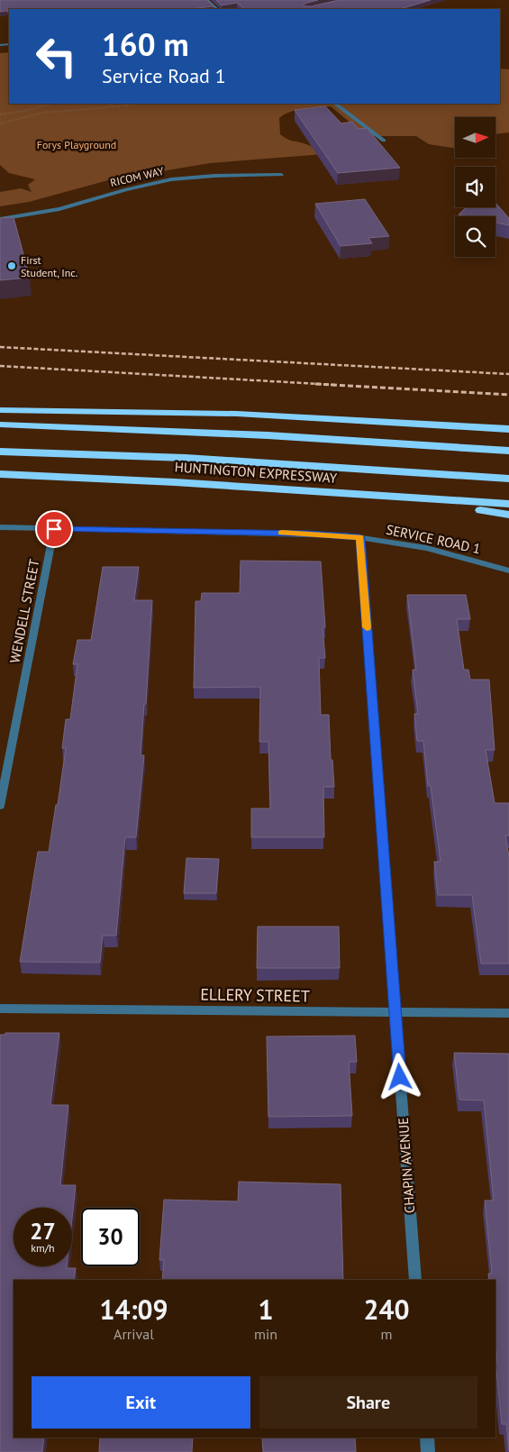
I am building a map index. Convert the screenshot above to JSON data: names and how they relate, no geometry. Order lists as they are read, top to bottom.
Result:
{
  "streets": {
    "highway": ["HUNTINGTON EXPRESSWAY"],
    "street": [
      "RICOM WAY",
      "SERVICE ROAD 1",
      "WENDELL STREET",
      "ELLERY STREET",
      "CHAPIN AVENUE"
    ]
  },
  "crossings": [
    ["SERVICE ROAD 1", "WENDELL STREET"],
    ["SERVICE ROAD 1", "CHAPIN AVENUE"],
    ["ELLERY STREET", "CHAPIN AVENUE"]
  ],
  "parks": ["Forys Playground"],
  "places": ["First Student, Inc."],
  "north": "right",
  "page": {
    "turn": ["160 m", "Service Road 1"],
    "speed": "27 km/h",
    "limit": "30",
    "eta": [
      "14:09",
      "Arrival",
      "1",
      "min",
      "240",
      "m"
    ],
    "buttons": ["Exit", "Share"]
  }
}
